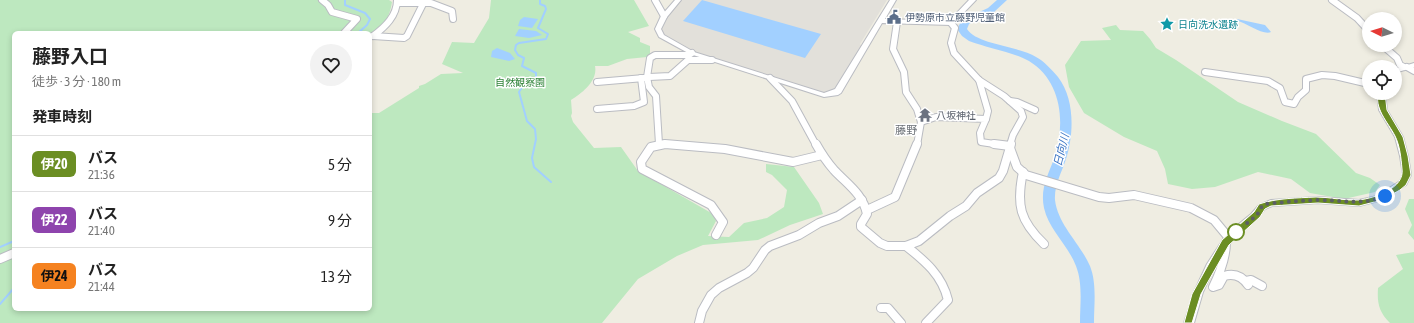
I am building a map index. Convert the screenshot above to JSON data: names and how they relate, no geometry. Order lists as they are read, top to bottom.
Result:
{
  "districts": ["藤野"],
  "water": ["日向川"],
  "parks": ["自然観察園"],
  "places": {
    "public building": ["伊勢原市立藤野児童館"],
    "place": ["日向洗水遺跡"],
    "temple": ["八坂神社"]
  },
  "lines": ["bus line 伊20"],
  "north": "left",
  "page": {
    "heading": [
      ["藤野入口", "徒歩 · 3 分 · 180 m"],
      "発車時刻"
    ],
    "list": [
      {
        "mark": "伊20",
        "name": "バス",
        "note": "21:36",
        "value": "5 分"
      },
      {
        "mark": "伊22",
        "name": "バス",
        "note": "21:40",
        "value": "9 分"
      },
      {
        "mark": "伊24",
        "name": "バス",
        "note": "21:44",
        "value": "13 分"
      }
    ]
  }
}
